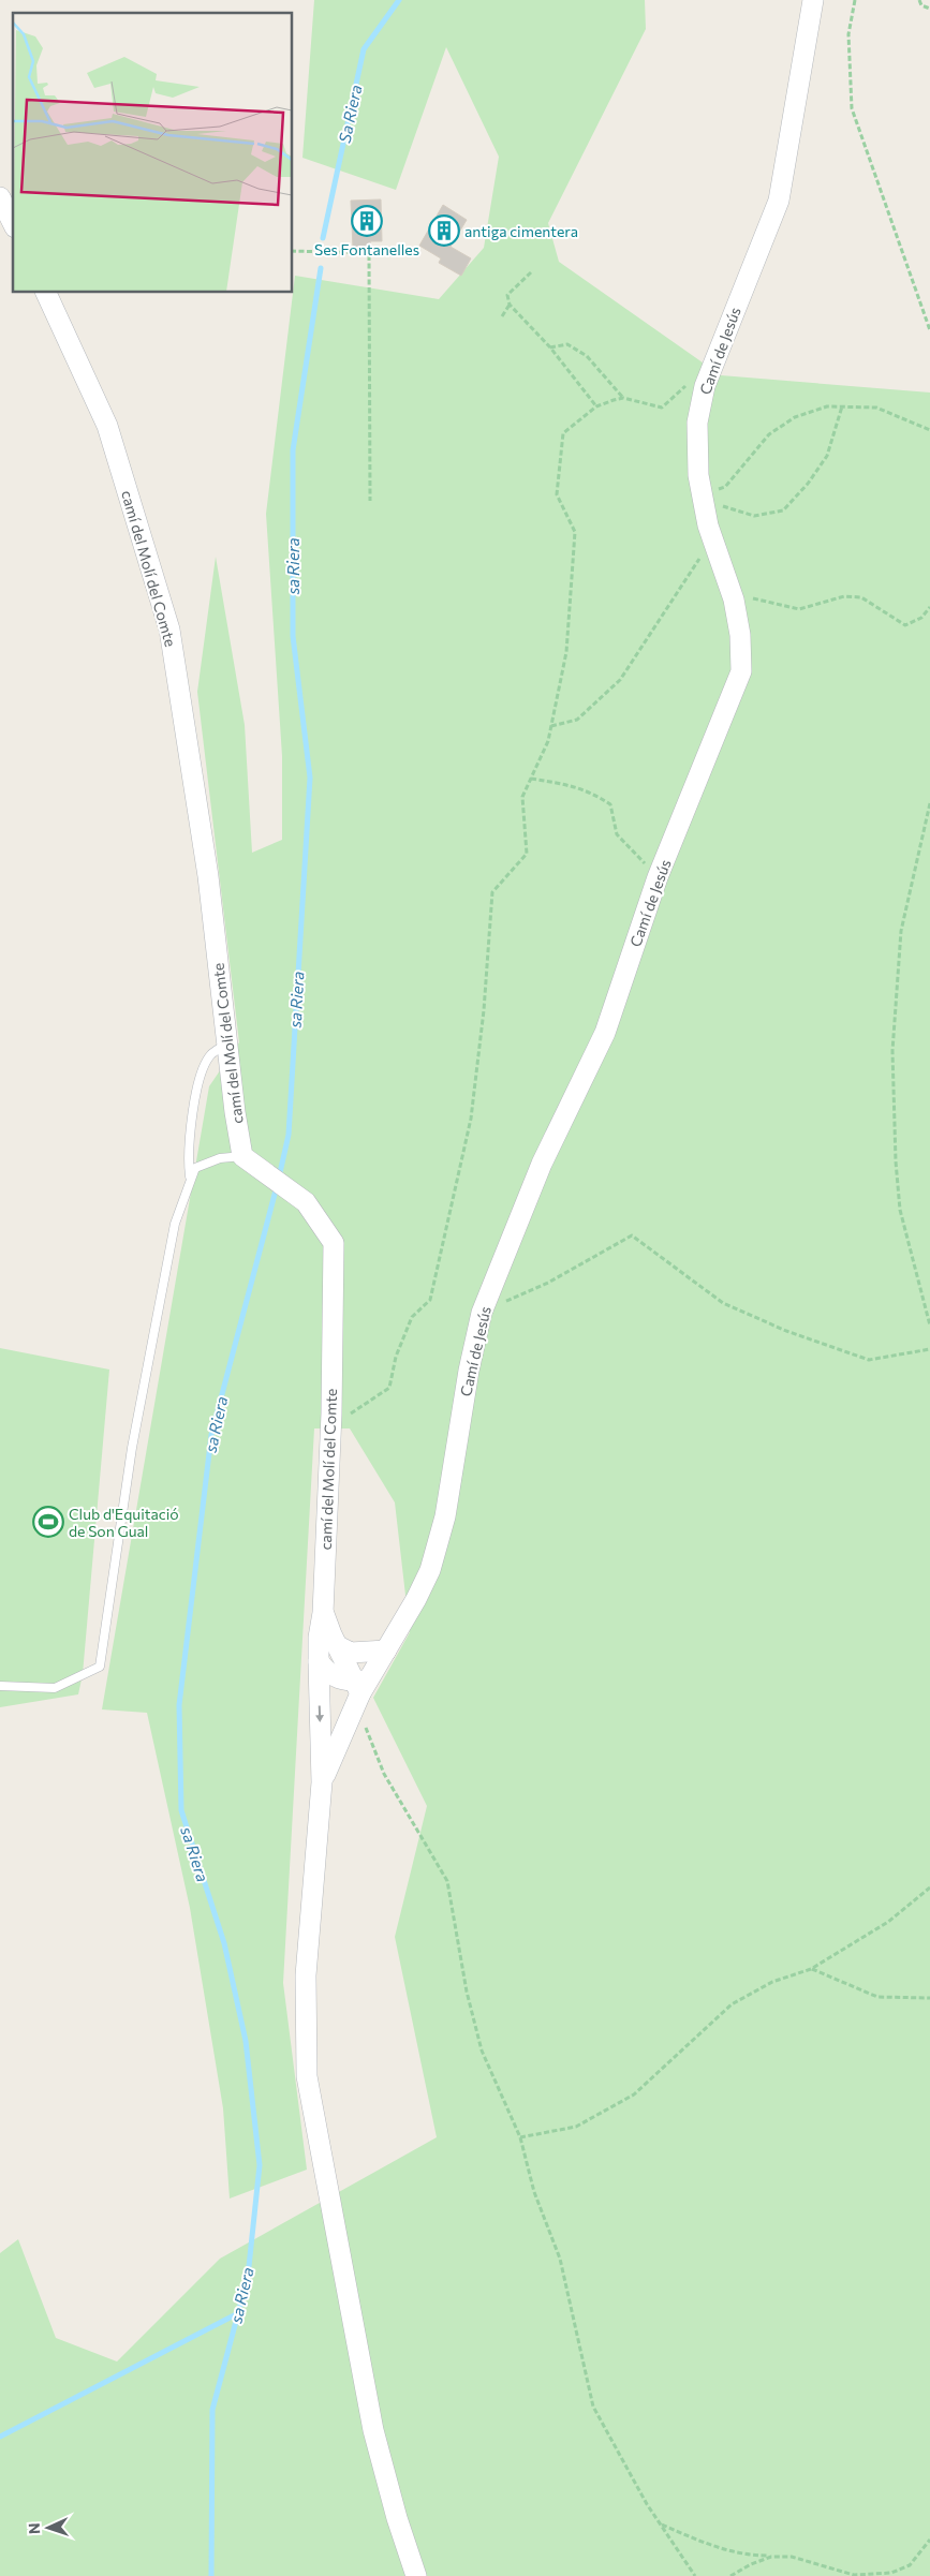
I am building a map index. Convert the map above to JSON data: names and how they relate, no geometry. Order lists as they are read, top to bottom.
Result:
{
  "streets": {
    "street": ["Camí de Jesús", "camí del Molí del Comte"]
  },
  "crossings": [
    ["Camí de Jesús", "camí del Molí del Comte"]
  ],
  "water": ["Sa Riera", "sa Riera"],
  "places": {
    "building": ["Ses Fontanelles", "antiga cimentera"],
    "sports": ["Club d'Equitació de Son Gual"]
  },
  "north": "left"
}
